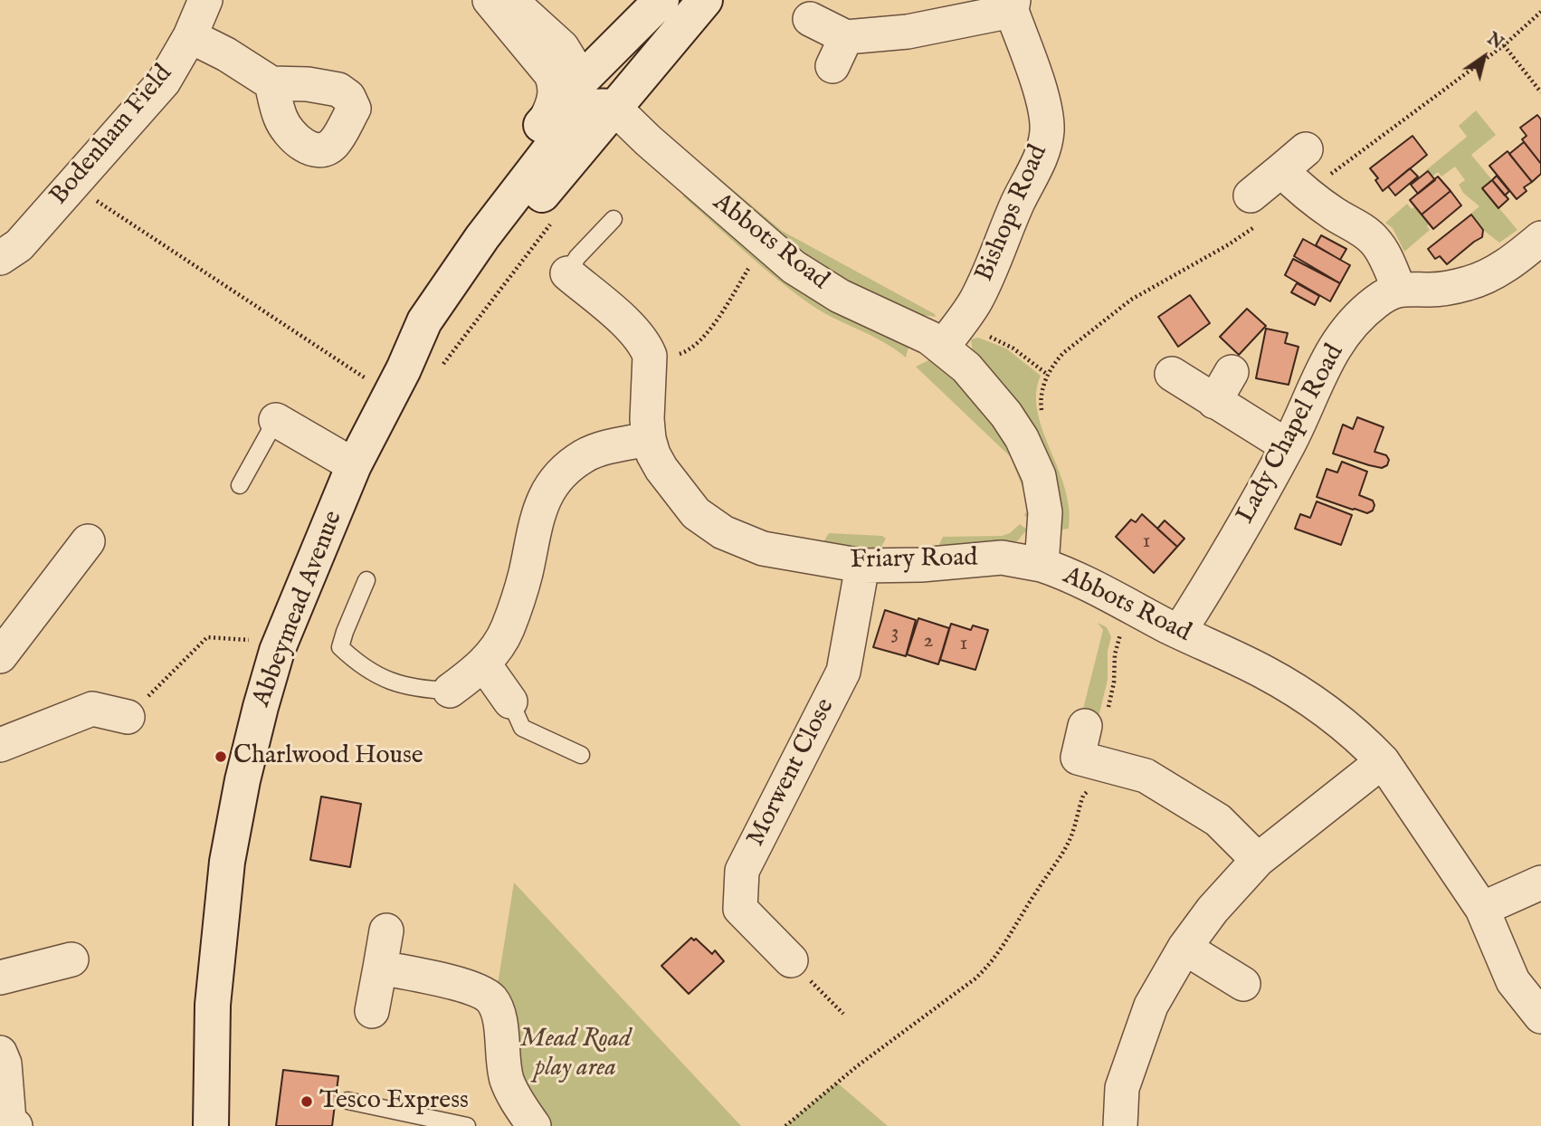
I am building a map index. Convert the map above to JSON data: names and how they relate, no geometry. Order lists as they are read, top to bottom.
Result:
{
  "streets": {
    "street": [
      "Bodenham Field",
      "Bishops Road",
      "Abbots Road",
      "Lady Chapel Road",
      "Friary Road",
      "Abbeymead Avenue",
      "Morwent Close"
    ]
  },
  "crossings": [
    ["Bishops Road", "Abbots Road"],
    ["Abbots Road", "Lady Chapel Road"],
    ["Abbots Road", "Friary Road"],
    ["Abbots Road", "Abbeymead Avenue"],
    ["Friary Road", "Morwent Close"]
  ],
  "parks": ["Mead Road play area"],
  "places": ["Charlwood House", "Tesco Express"],
  "house_numbers": [
    "1",
    "3",
    "2",
    "1"
  ],
  "north": "top right"
}
